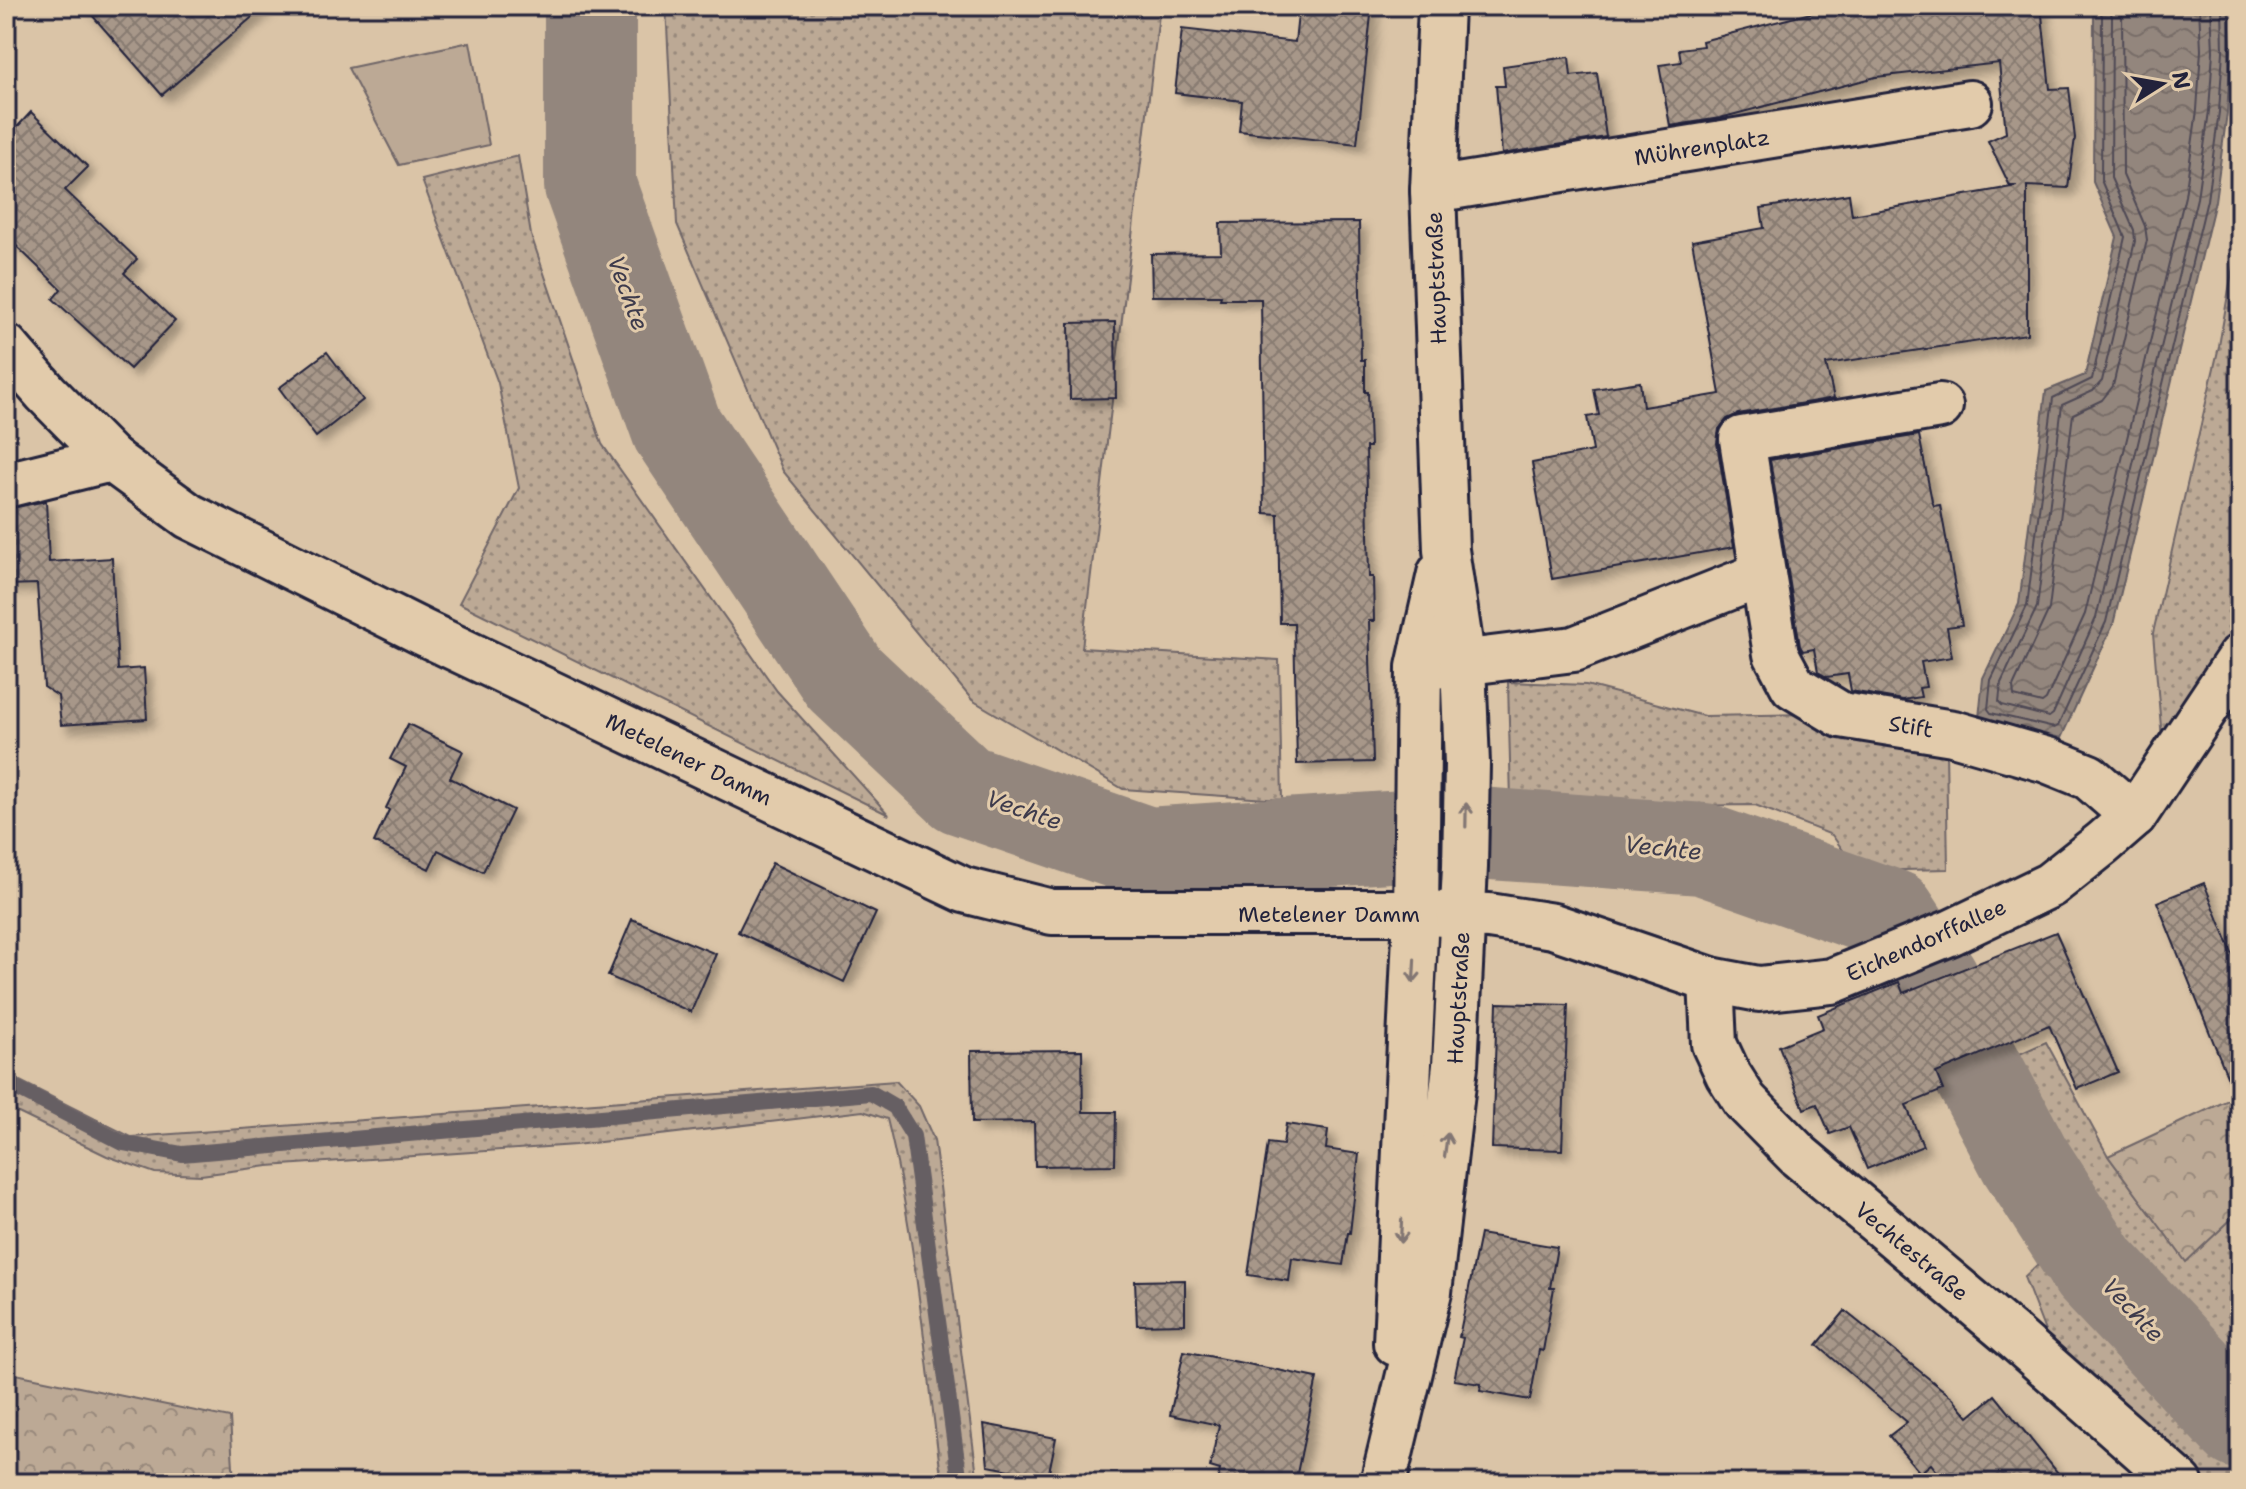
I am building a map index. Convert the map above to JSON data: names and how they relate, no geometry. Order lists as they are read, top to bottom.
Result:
{
  "streets": {
    "street": [
      "Mührenplatz",
      "Hauptstraße",
      "Stift",
      "Metelener Damm",
      "Eichendorffallee",
      "Vechtestraße"
    ]
  },
  "crossings": [
    ["Mührenplatz", "Hauptstraße"],
    ["Hauptstraße", "Metelener Damm"],
    ["Hauptstraße", "Eichendorffallee"],
    ["Stift", "Eichendorffallee"],
    ["Metelener Damm", "Eichendorffallee"],
    ["Eichendorffallee", "Vechtestraße"]
  ],
  "water": ["Vechte"],
  "north": "right"
}
